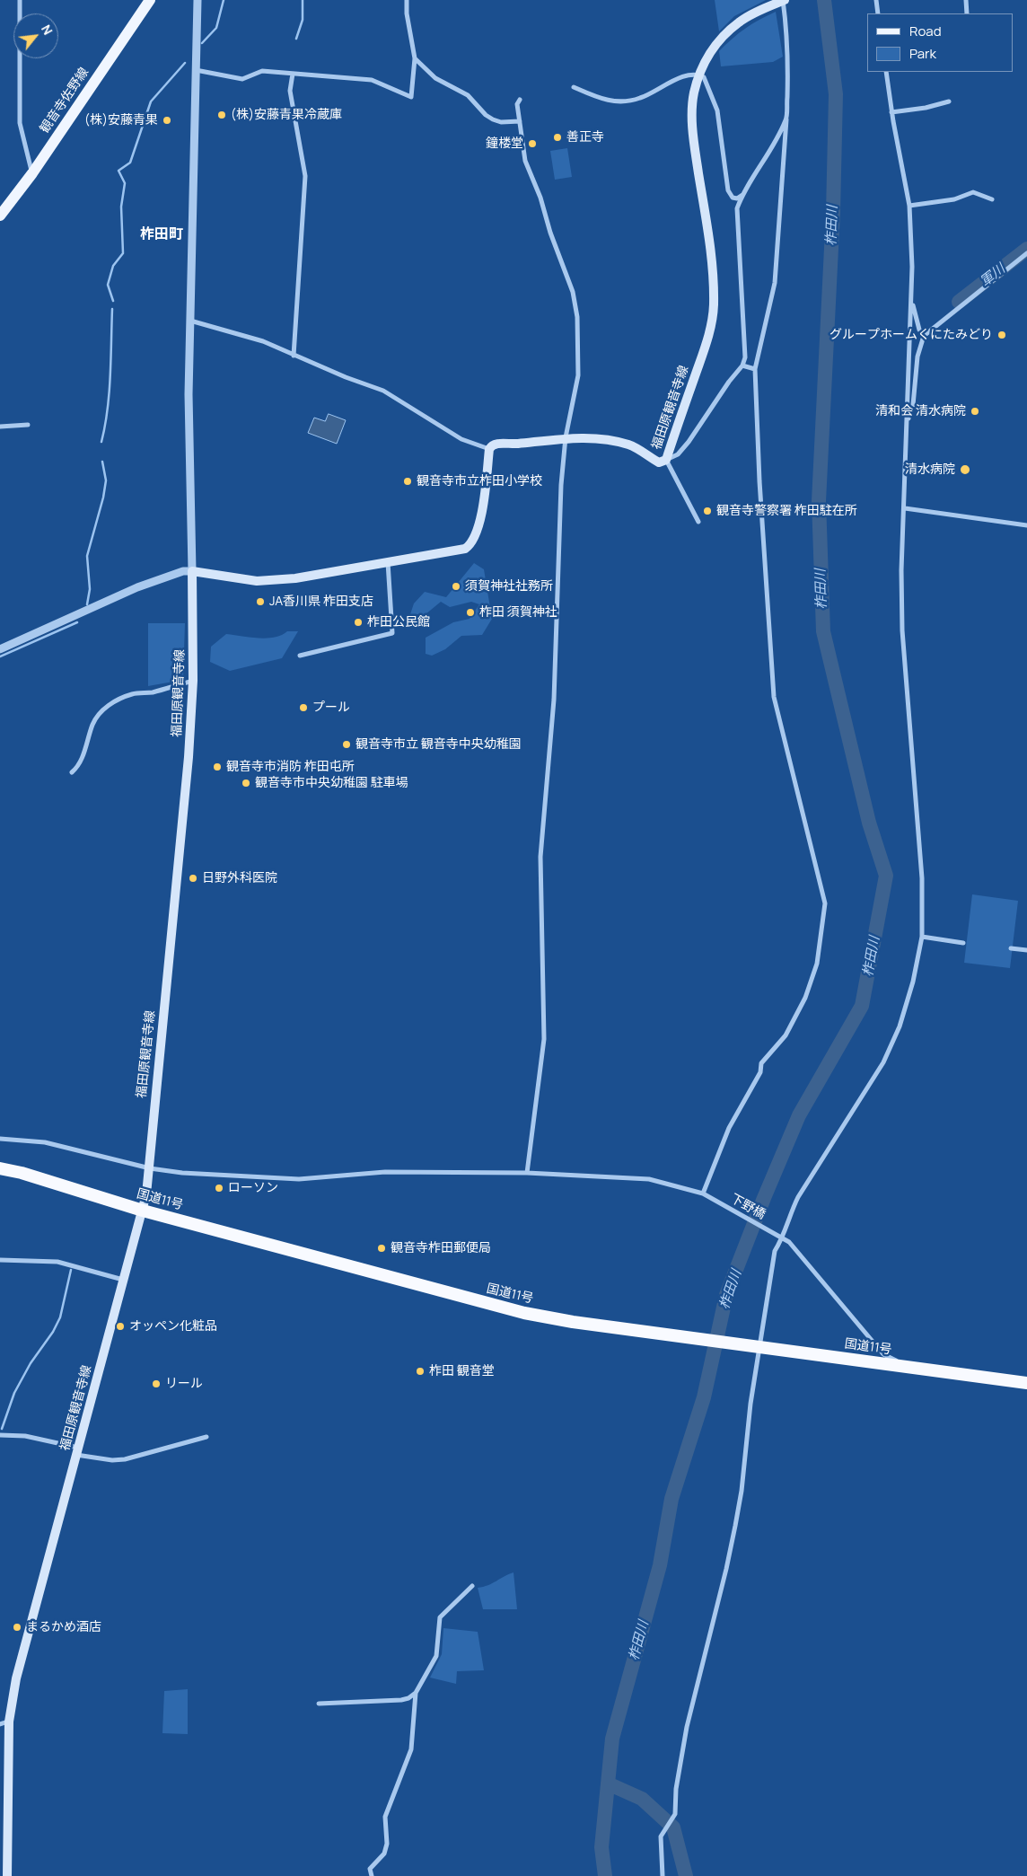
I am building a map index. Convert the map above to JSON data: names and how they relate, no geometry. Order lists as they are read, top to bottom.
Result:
{
  "streets": {
    "highway": ["国道11号"],
    "main road": ["観音寺佐野線", "福田原観音寺線"],
    "street": ["下野橋"]
  },
  "crossings": [
    ["福田原観音寺線", "国道11号"],
    ["福田原観音寺線", "下野橋"],
    ["国道11号", "下野橋"]
  ],
  "districts": ["柞田町"],
  "water": ["柞田川", "軍川"],
  "places": [
    "(株)安藤青果冷蔵庫",
    "(株)安藤青果",
    "善正寺",
    "鐘楼堂",
    "グループホームくにたみどり",
    "清和会 清水病院",
    "清水病院",
    "観音寺市立柞田小学校",
    "観音寺警察署 柞田駐在所",
    "須賀神社社務所",
    "JA香川県 柞田支店",
    "柞田 須賀神社",
    "柞田公民館",
    "プール",
    "観音寺市立 観音寺中央幼稚園",
    "観音寺市消防 柞田屯所",
    "観音寺市中央幼稚園 駐車場",
    "日野外科医院",
    "ローソン",
    "観音寺柞田郵便局",
    "オッペン化粧品",
    "柞田 観音堂",
    "リール",
    "まるかめ酒店"
  ],
  "legend": ["Road", "Park"],
  "north": "top right"
}
